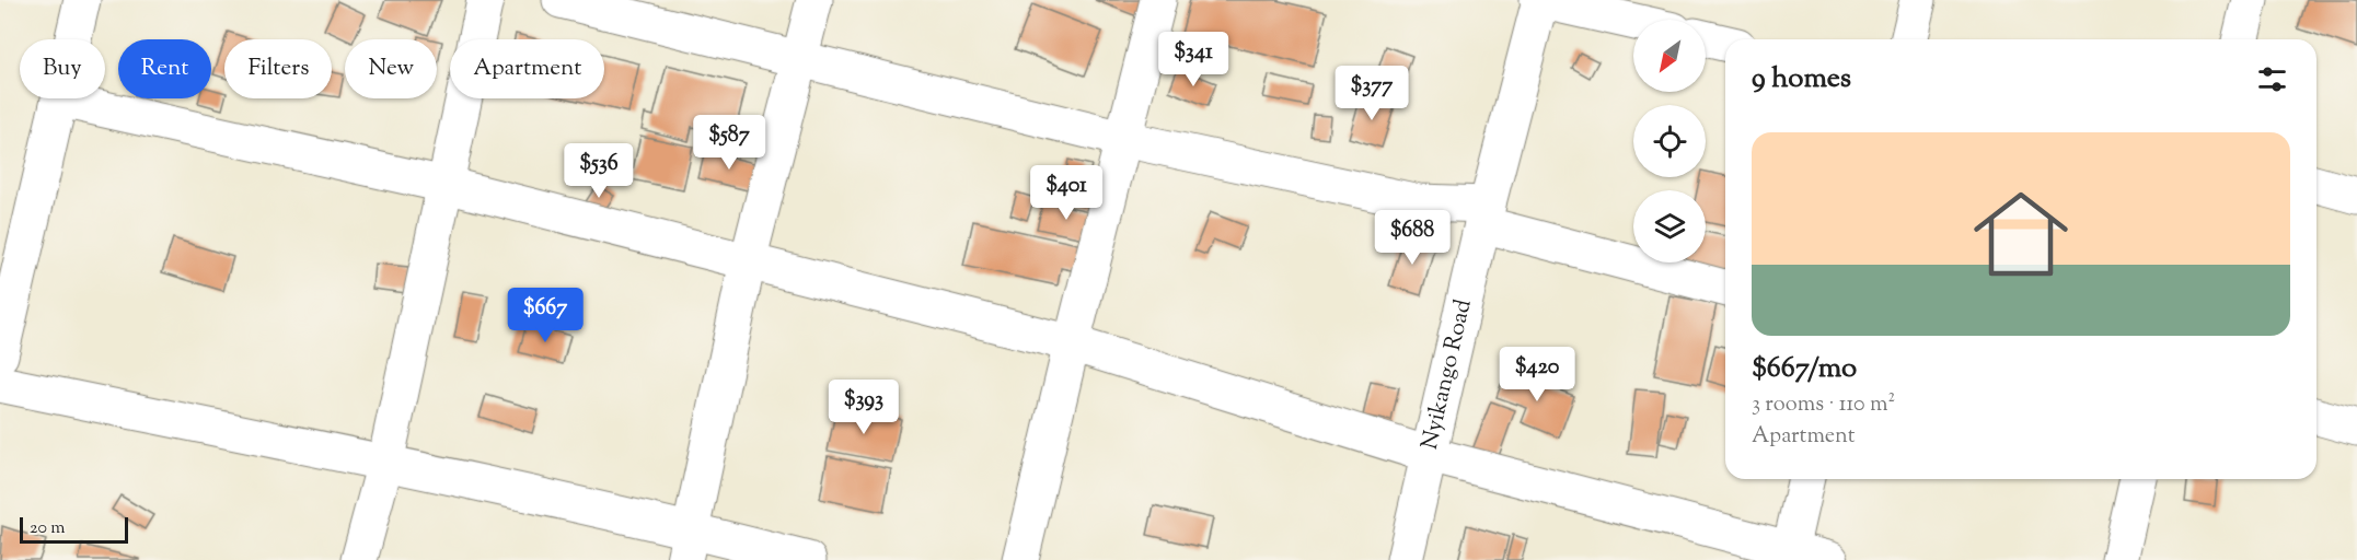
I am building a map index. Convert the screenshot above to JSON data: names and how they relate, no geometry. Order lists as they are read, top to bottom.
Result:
{
  "streets": {
    "street": ["Nyikango Road"]
  },
  "scale_bar": "20 m",
  "north": "bottom left",
  "page": {
    "price": [
      "$341",
      "$377",
      "$587",
      "$536",
      "$401",
      "$688",
      "$667",
      "$420",
      "$393"
    ],
    "chip": [
      "Buy",
      "Rent",
      "Filters",
      "New",
      "Apartment"
    ],
    "heading": "9 homes",
    "list": [
      {
        "name": "$667/mo",
        "note": "3 rooms · 110 m² · Apartment"
      }
    ],
    "scale": "20 m"
  }
}
